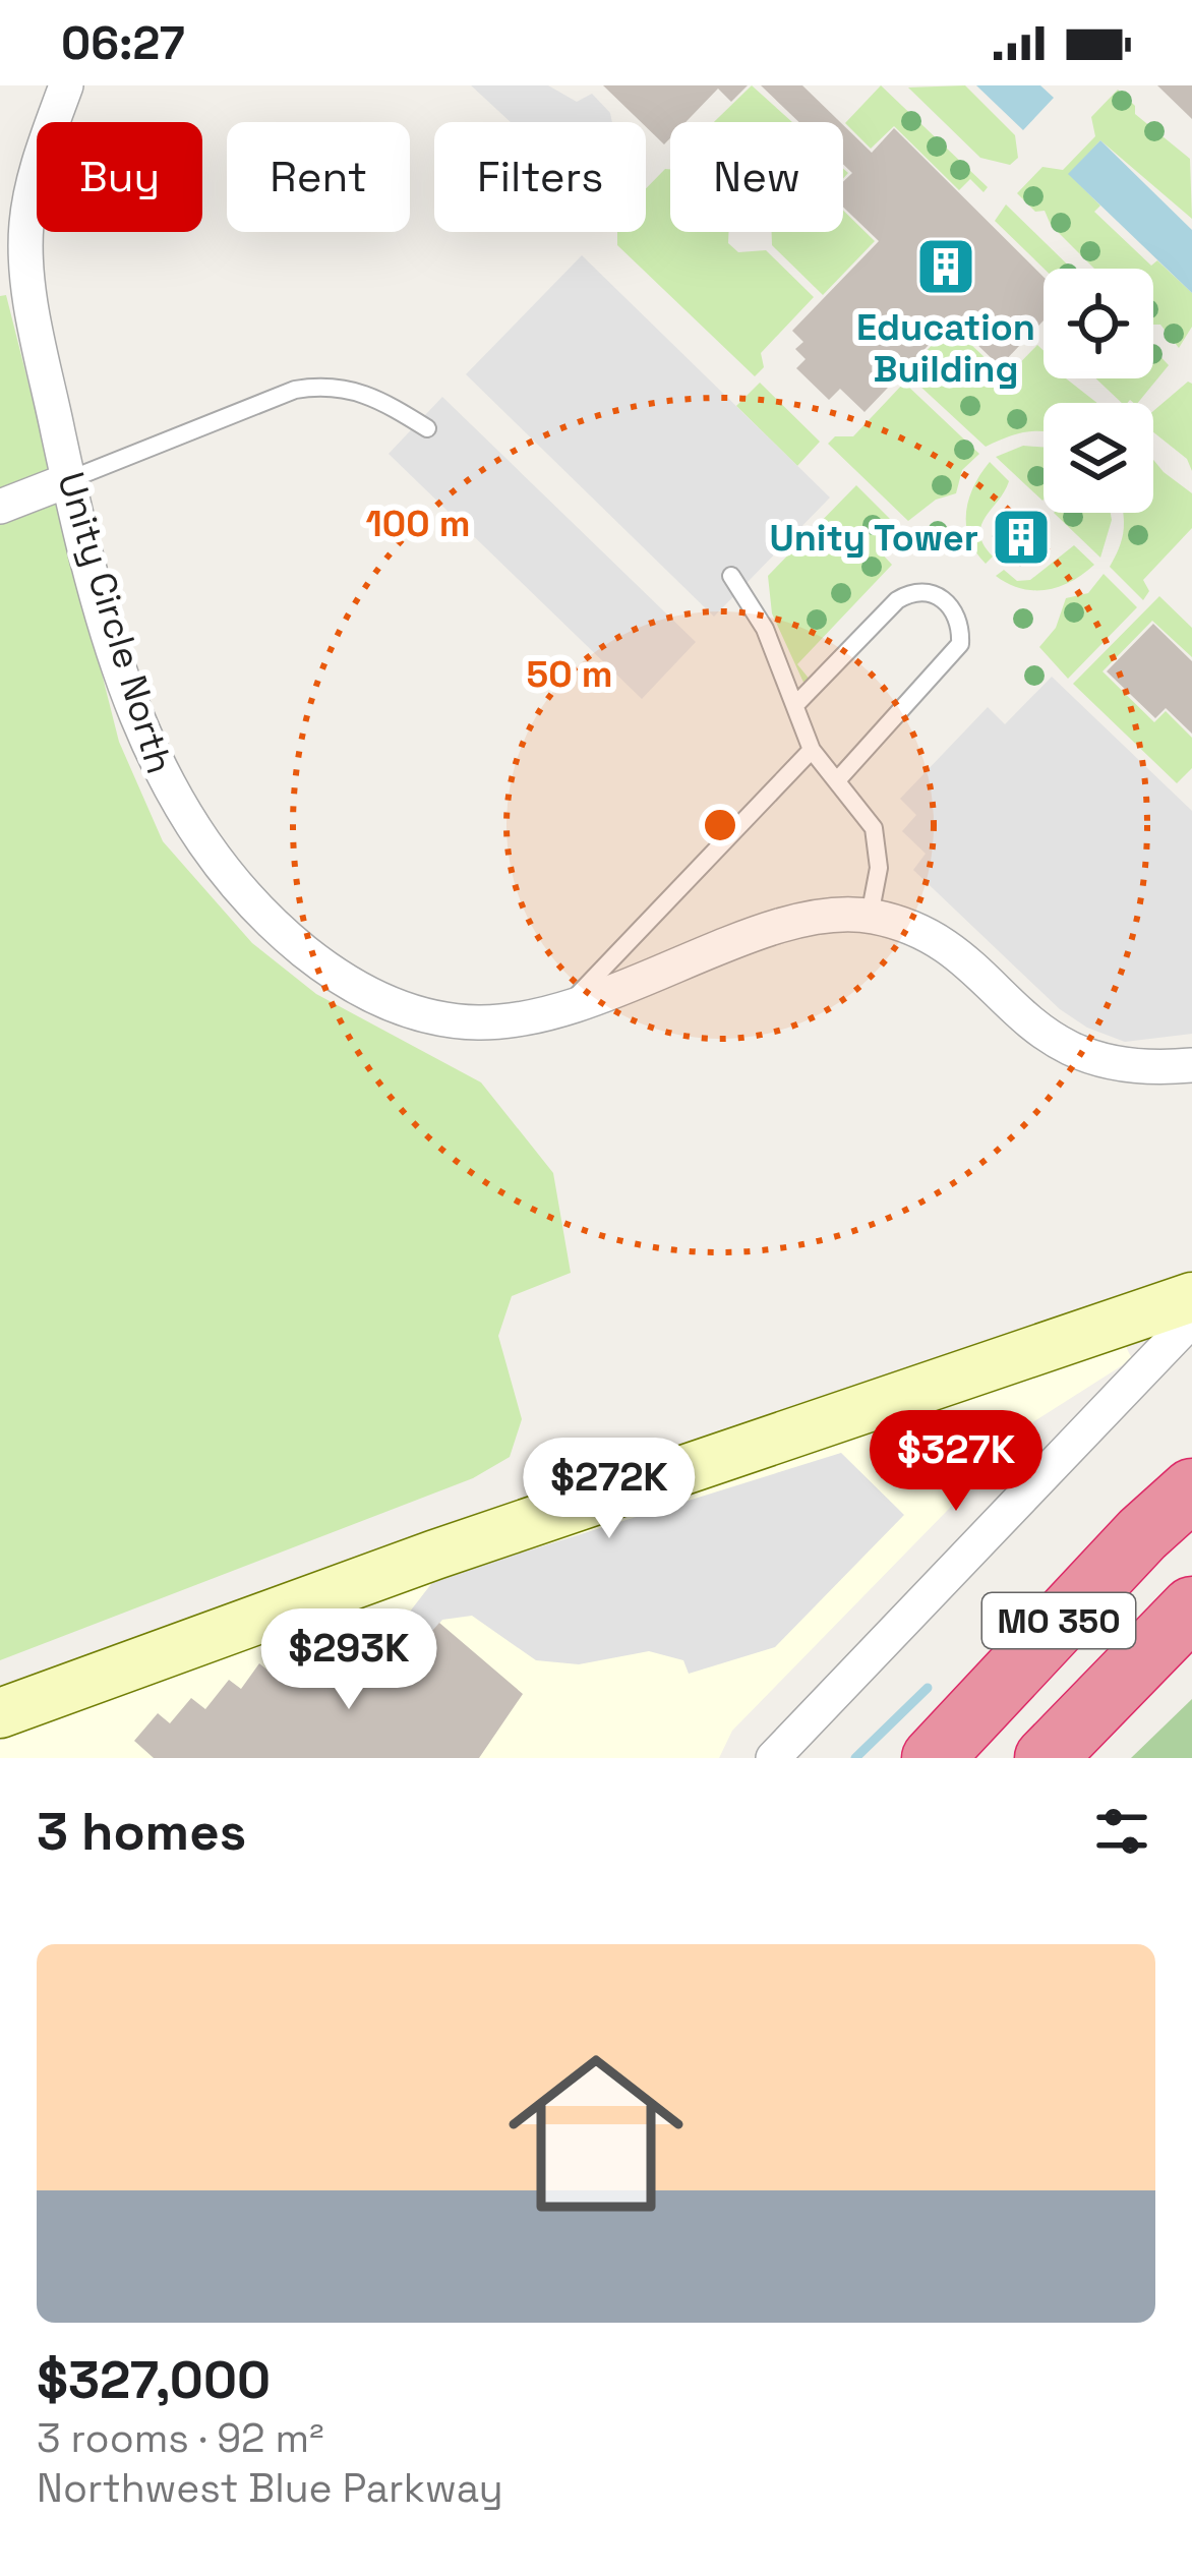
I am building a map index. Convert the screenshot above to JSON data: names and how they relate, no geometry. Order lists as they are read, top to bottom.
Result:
{
  "streets": {
    "highway": ["MO 350"],
    "street": ["Unity Circle North"]
  },
  "places": {
    "building": ["Education Building", "Unity Tower"]
  },
  "page": {
    "status": "06:27",
    "chip": [
      "Buy",
      "Rent",
      "Filters",
      "New"
    ],
    "price": ["$327K", "$272K", "$293K"],
    "heading": "3 homes",
    "list": [
      {
        "name": "$327,000",
        "note": "3 rooms · 92 m² · Northwest Blue Parkway"
      }
    ]
  },
  "rings": ["100 m", "50 m"]
}
